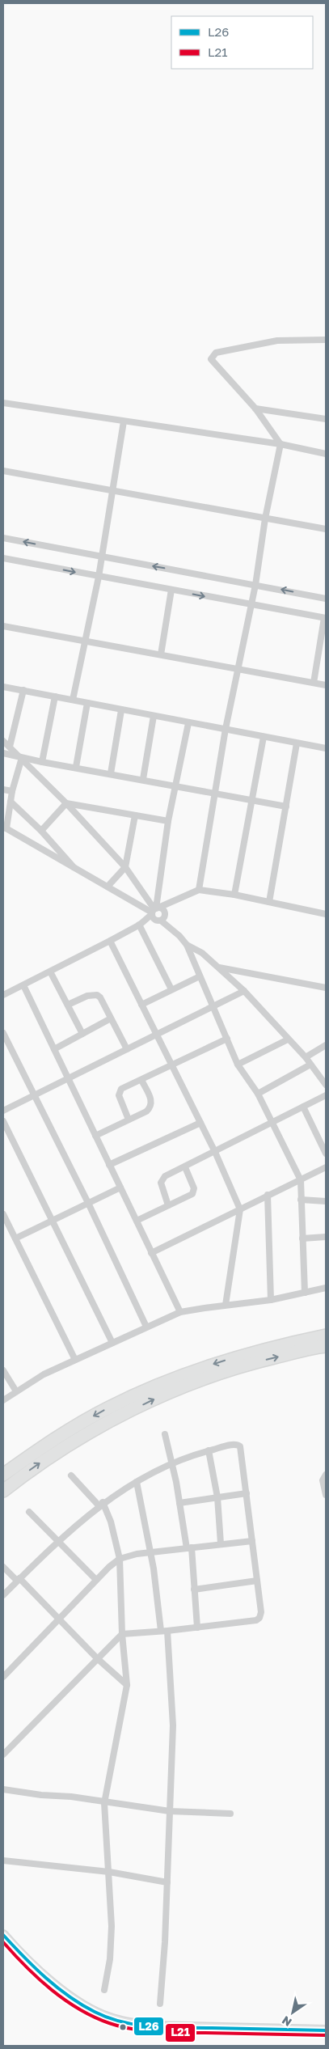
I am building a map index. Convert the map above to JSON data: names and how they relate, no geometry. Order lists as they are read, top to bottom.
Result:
{
  "lines": ["transit line L26", "transit line L21"],
  "legend": ["L26", "L21"],
  "north": "bottom left"
}
